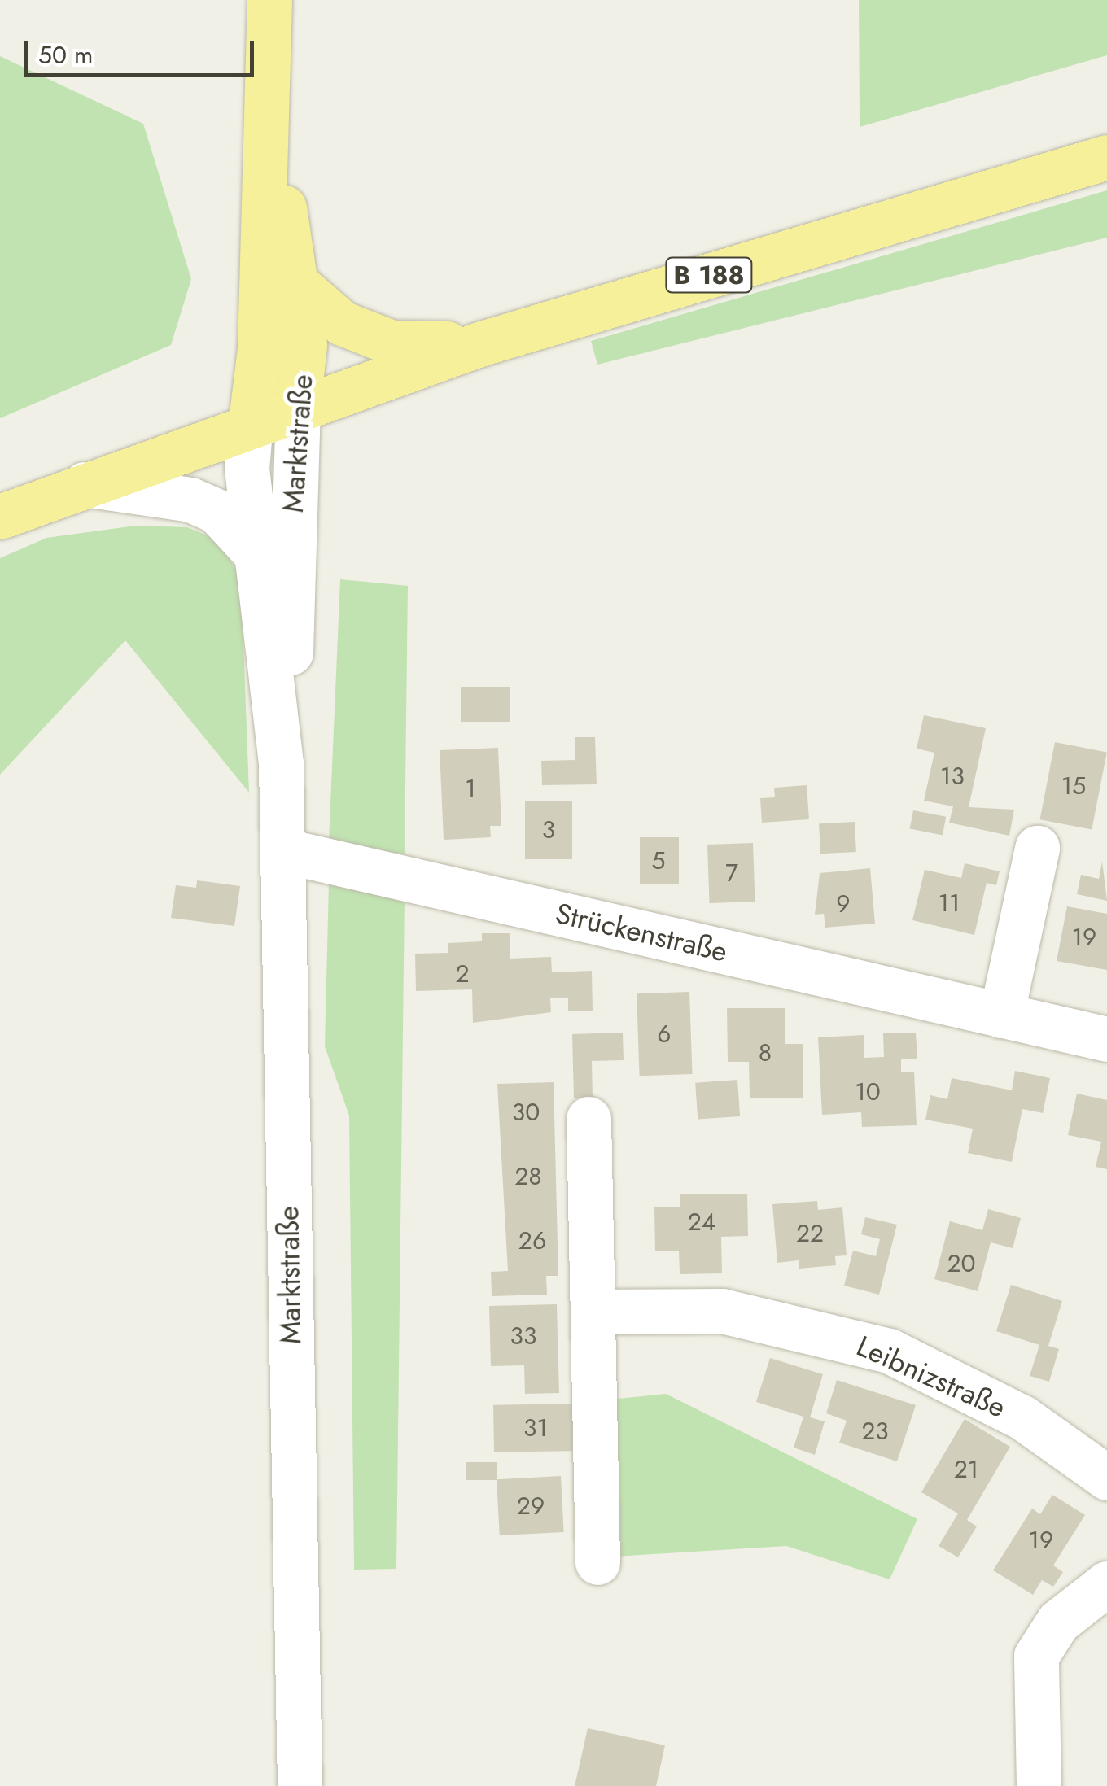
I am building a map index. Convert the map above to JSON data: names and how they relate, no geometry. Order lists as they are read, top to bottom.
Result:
{
  "streets": {
    "main road": ["B 188", "Marktstraße"],
    "street": ["Strückenstraße", "Leibnizstraße"]
  },
  "crossings": [
    ["B 188", "Marktstraße"],
    ["Marktstraße", "Strückenstraße"]
  ],
  "house_numbers": [
    "13",
    "15",
    "1",
    "3",
    "5",
    "7",
    "11",
    "9",
    "19",
    "2",
    "6",
    "8",
    "10",
    "30",
    "28",
    "24",
    "22",
    "26",
    "20",
    "33",
    "31",
    "23",
    "21",
    "29",
    "19"
  ],
  "scale_bar": "50 m"
}
